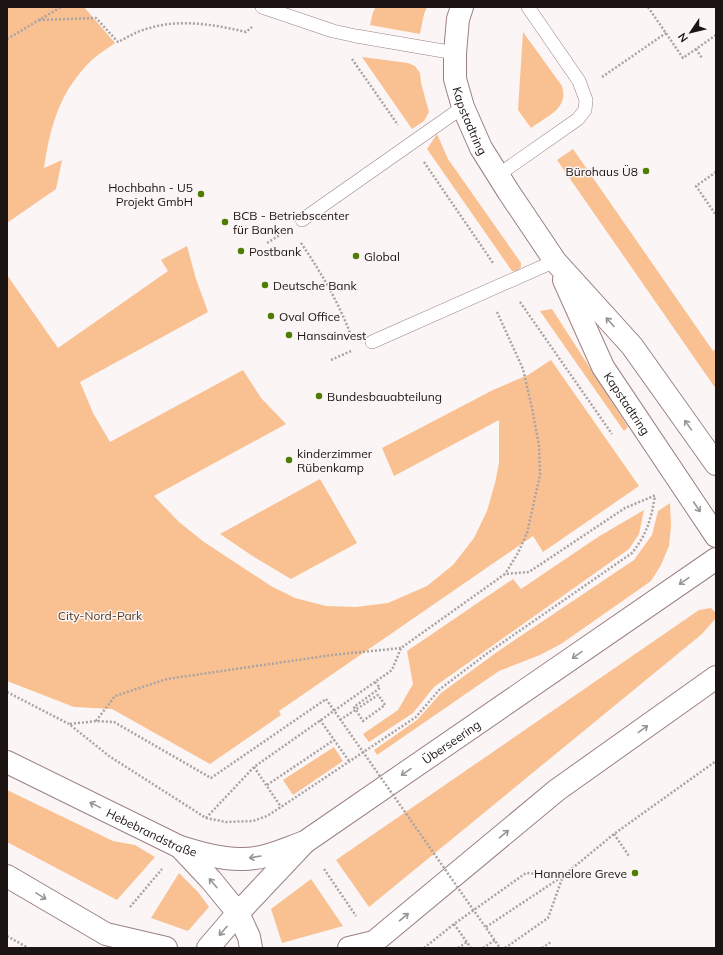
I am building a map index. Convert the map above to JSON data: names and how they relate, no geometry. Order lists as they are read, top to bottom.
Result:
{
  "streets": {
    "main road": ["Kapstadtring", "Überseering", "Hebebrandstraße"]
  },
  "crossings": [
    ["Überseering", "Hebebrandstraße"]
  ],
  "parks": ["City-Nord-Park"],
  "places": [
    "Bürohaus Ü8",
    "Hochbahn - U5 Projekt GmbH",
    "BCB - Betriebscenter für Banken",
    "Postbank",
    "Global",
    "Deutsche Bank",
    "Oval Office",
    "Hansainvest",
    "Bundesbauabteilung",
    "kinderzimmer Rübenkamp",
    "Hannelore Greve"
  ],
  "north": "bottom left"
}
